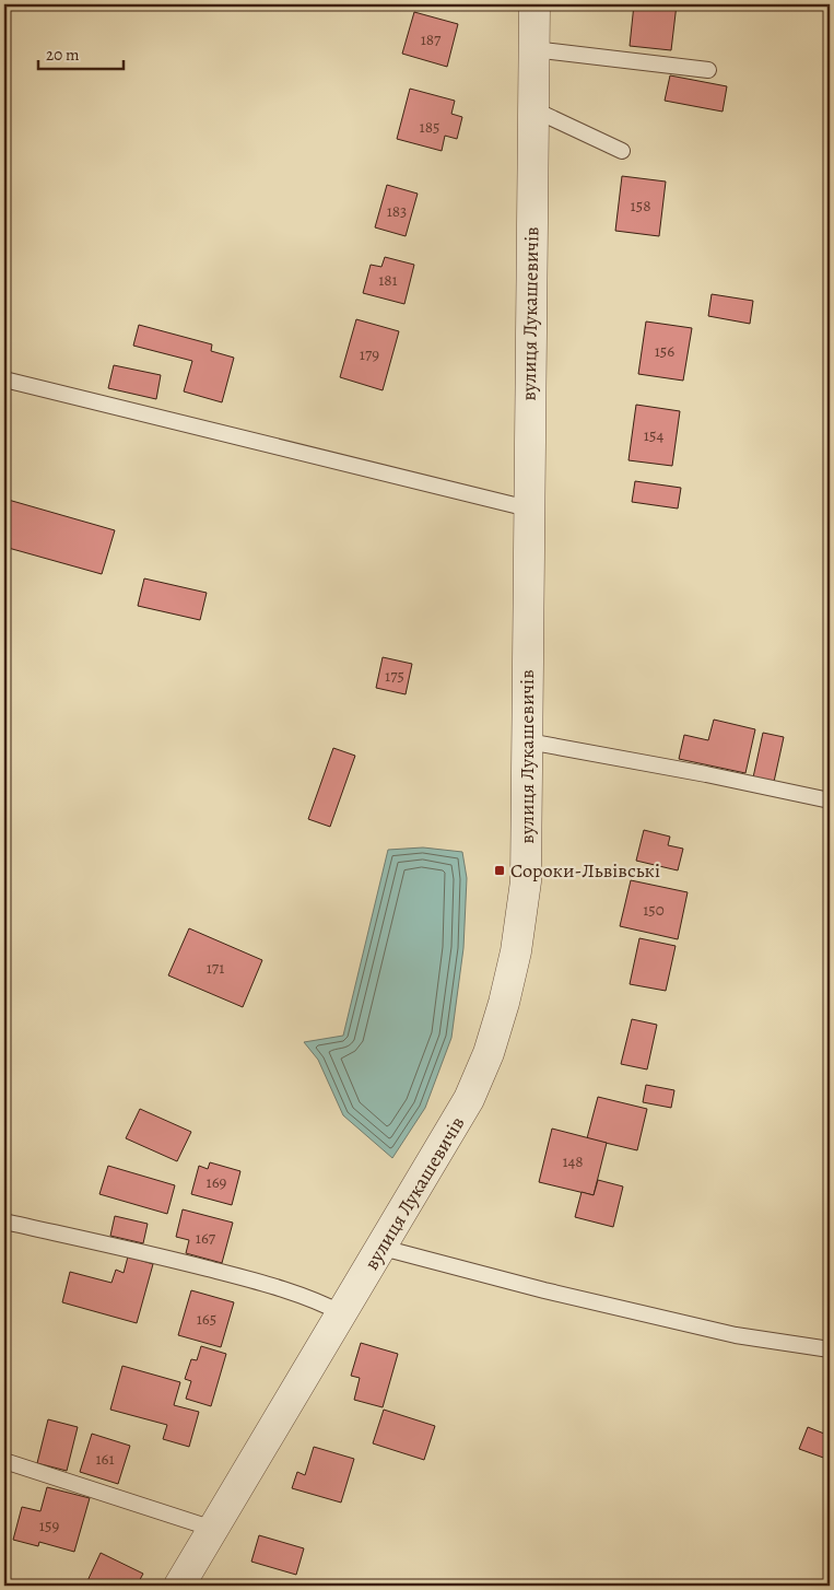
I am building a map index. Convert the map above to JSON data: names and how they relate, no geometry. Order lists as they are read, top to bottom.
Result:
{
  "streets": {
    "street": ["вулиця Лукашевичів"]
  },
  "places": {
    "transit": ["Сороки-Львівські"]
  },
  "house_numbers": [
    "187",
    "185",
    "158",
    "183",
    "181",
    "156",
    "179",
    "154",
    "175",
    "150",
    "171",
    "148",
    "169",
    "167",
    "165",
    "161",
    "159"
  ],
  "scale_bar": "20 m"
}
